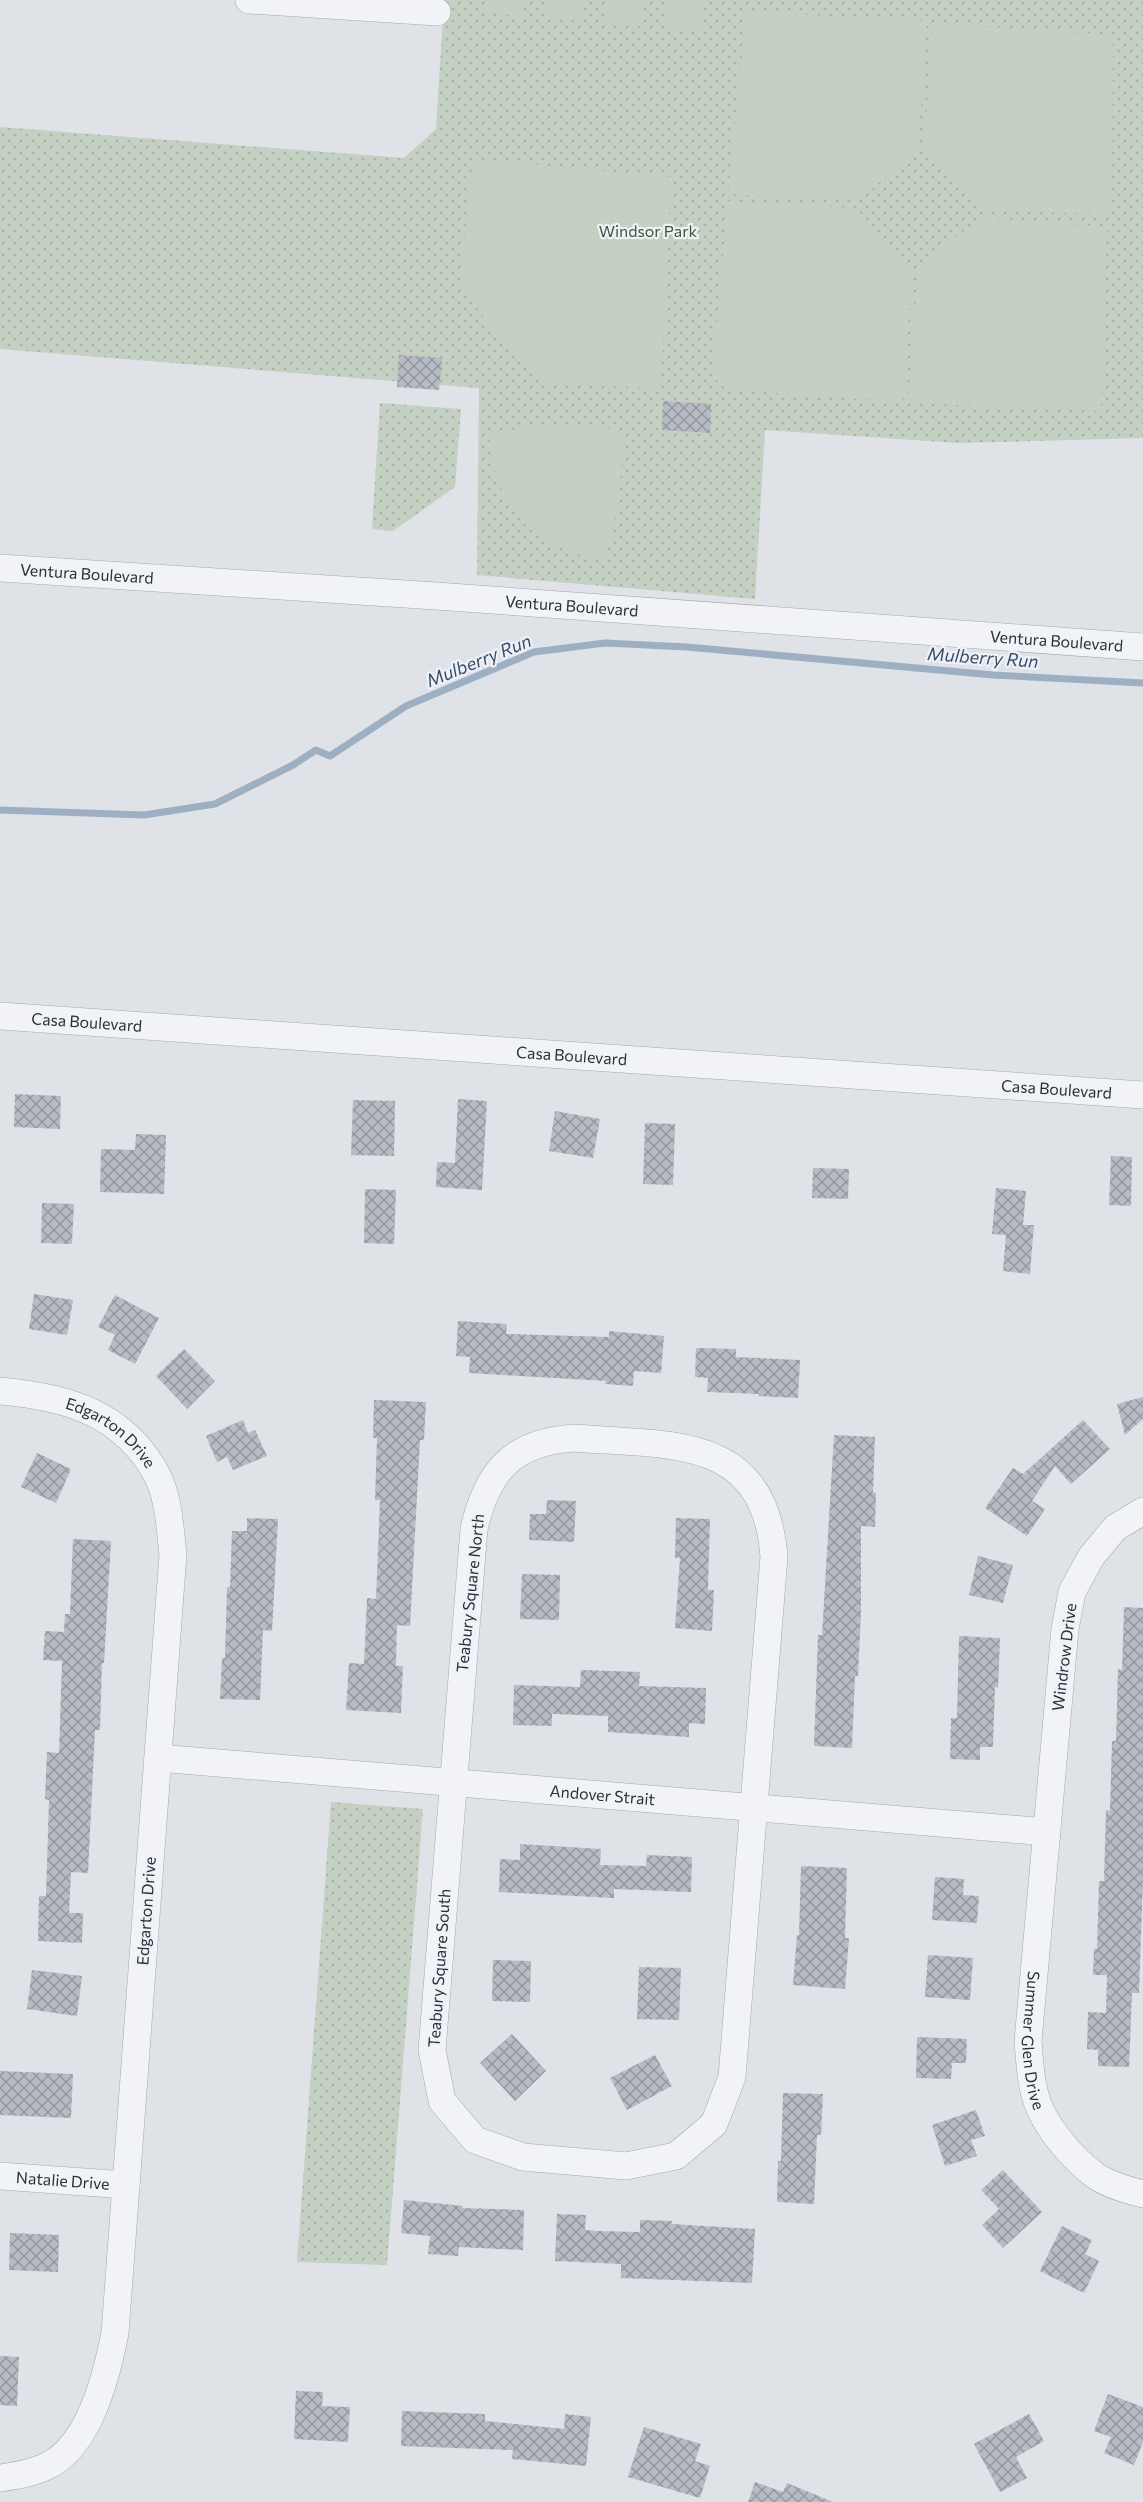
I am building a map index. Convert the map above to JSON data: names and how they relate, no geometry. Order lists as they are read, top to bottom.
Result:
{
  "streets": {
    "street": [
      "Ventura Boulevard",
      "Casa Boulevard",
      "Edgarton Drive",
      "Teabury Square North",
      "Windrow Drive",
      "Andover Strait",
      "Teabury Square South",
      "Summer Glen Drive",
      "Natalie Drive"
    ]
  },
  "crossings": [
    ["Edgarton Drive", "Andover Strait"],
    ["Edgarton Drive", "Natalie Drive"],
    ["Teabury Square North", "Andover Strait"],
    ["Teabury Square North", "Teabury Square South"],
    ["Windrow Drive", "Andover Strait"],
    ["Windrow Drive", "Summer Glen Drive"],
    ["Andover Strait", "Teabury Square South"],
    ["Andover Strait", "Summer Glen Drive"]
  ],
  "water": ["Mulberry Run"],
  "parks": ["Windsor Park"]
}
